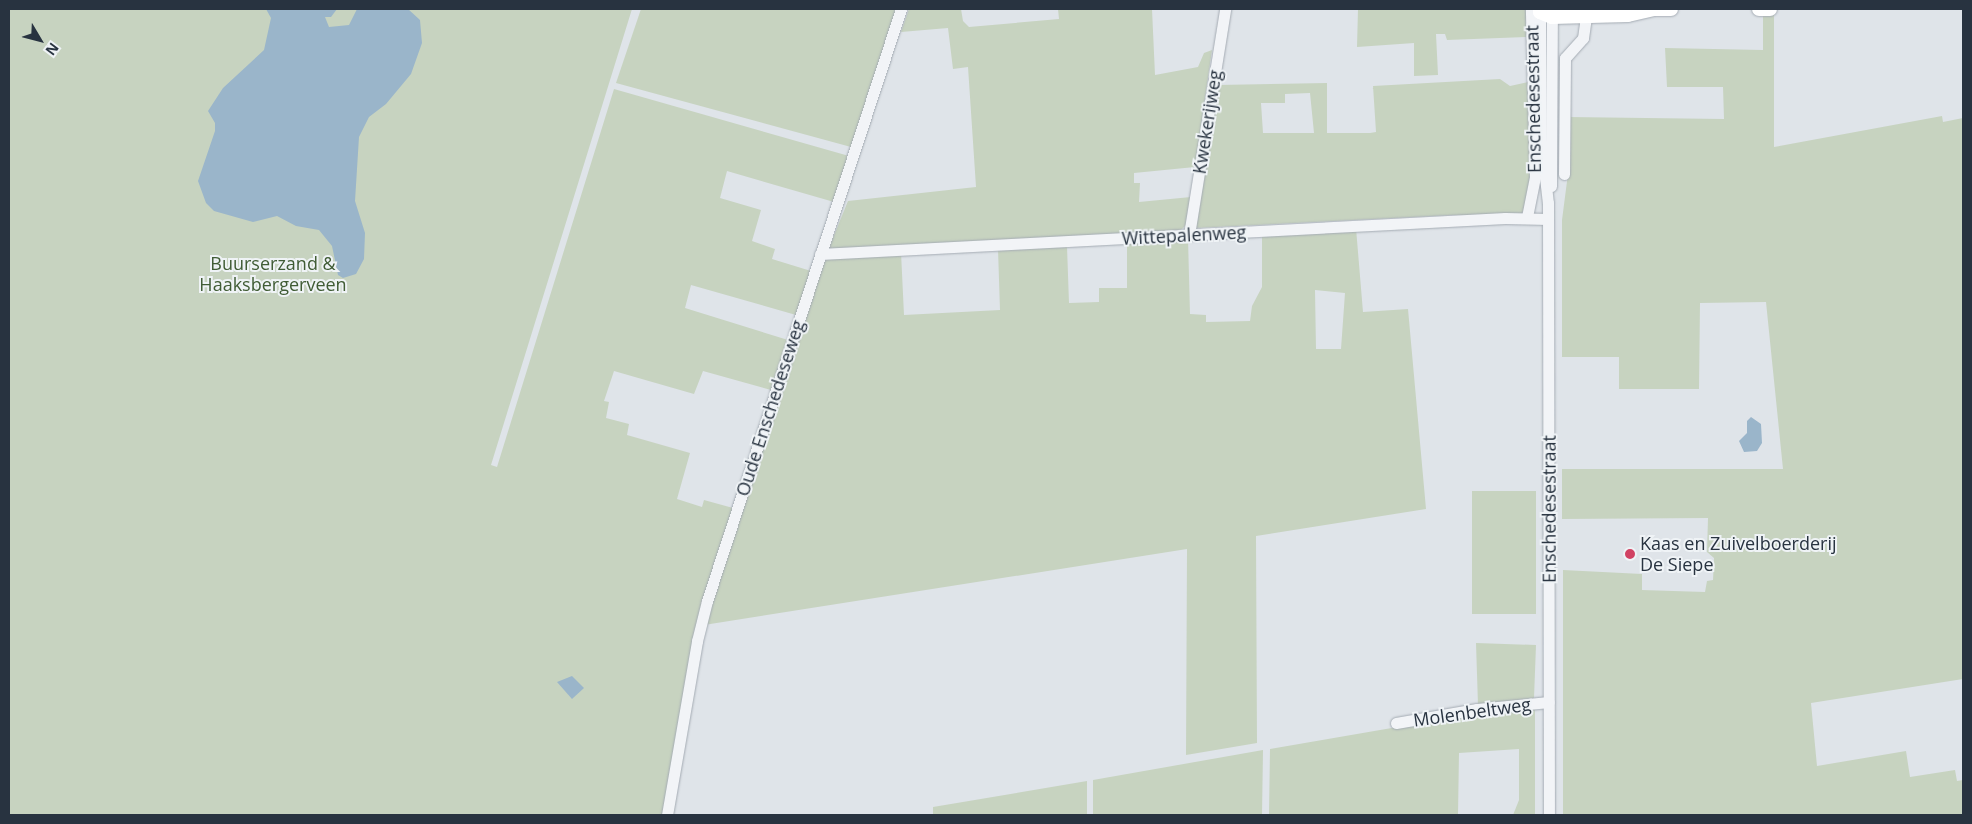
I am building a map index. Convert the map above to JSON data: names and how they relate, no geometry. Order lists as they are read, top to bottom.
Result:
{
  "streets": {
    "street": [
      "Enschedesestraat",
      "Kwekerijweg",
      "Wittepalenweg",
      "Oude Enschedeseweg",
      "Molenbeltweg"
    ]
  },
  "crossings": [
    ["Enschedesestraat", "Wittepalenweg"],
    ["Enschedesestraat", "Molenbeltweg"],
    ["Kwekerijweg", "Wittepalenweg"],
    ["Wittepalenweg", "Oude Enschedeseweg"]
  ],
  "parks": ["Buurserzand & Haaksbergerveen"],
  "places": ["Kaas en Zuivelboerderij De Siepe"],
  "north": "bottom right"
}
